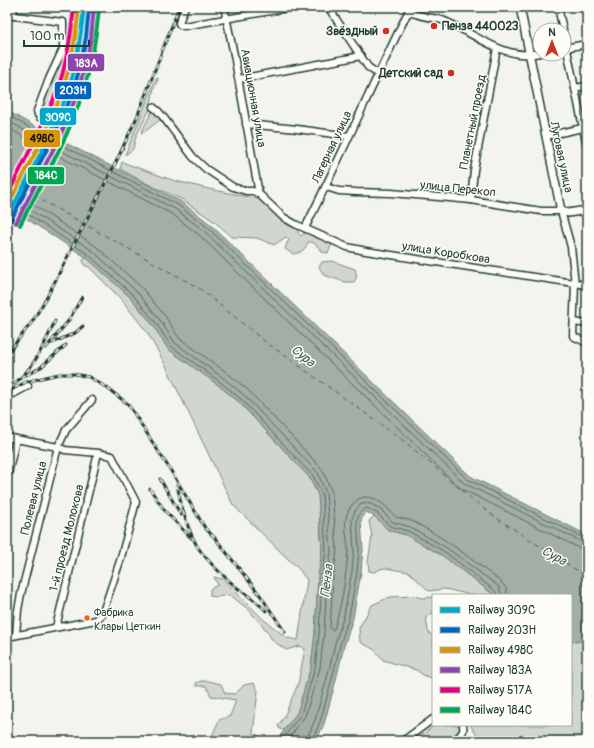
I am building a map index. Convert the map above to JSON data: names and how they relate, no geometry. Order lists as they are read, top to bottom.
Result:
{
  "streets": {
    "main road": ["Луговая улица", "улица Перекоп"],
    "street": [
      "Авиационная улица",
      "Планетный проезд",
      "Лагерная улица",
      "улица Коробкова",
      "Полевая улица",
      "1-й проезд Молокова"
    ]
  },
  "crossings": [
    ["Авиационная улица", "улица Коробкова"],
    ["Планетный проезд", "улица Перекоп"],
    ["Лагерная улица", "улица Перекоп"],
    ["Лагерная улица", "улица Коробкова"],
    ["Луговая улица", "улица Перекоп"],
    ["Луговая улица", "улица Коробкова"]
  ],
  "water": ["Сура", "Пенза"],
  "places": [
    "Пенза 440023",
    "Звёздный",
    "Детский сад",
    "Фабрика Клары Цеткин"
  ],
  "lines": [
    "rail line 309С",
    "rail line 498С",
    "rail line 517А",
    "rail line 203Н",
    "rail line 183А",
    "rail line 184С"
  ],
  "legend": [
    "Railway 309С",
    "Railway 203Н",
    "Railway 498С",
    "Railway 183А",
    "Railway 517А",
    "Railway 184С"
  ],
  "scale_bar": "100 m",
  "north": "top"
}
